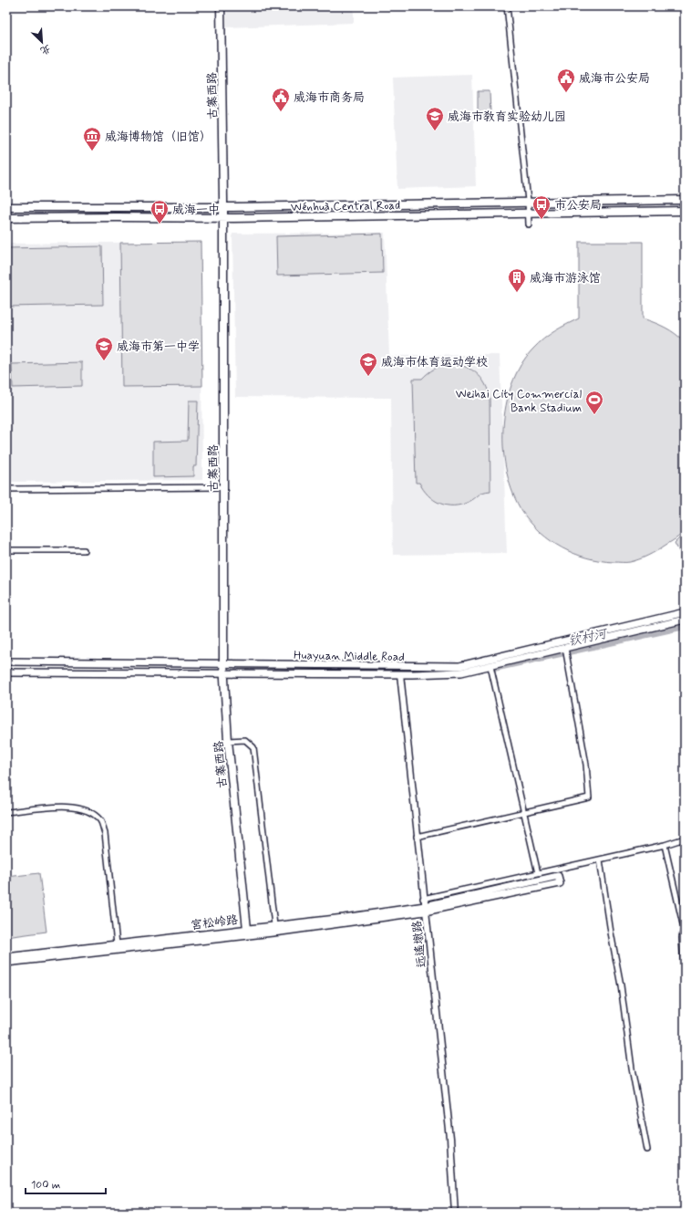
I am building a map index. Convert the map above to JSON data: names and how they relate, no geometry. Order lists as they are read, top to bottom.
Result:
{
  "streets": {
    "main road": [
      "古寨西路",
      "Wénhuà Central Road",
      "Huayuan Middle Road",
      "宫松岭路"
    ],
    "street": ["远遥墩路"]
  },
  "crossings": [
    ["古寨西路", "Wénhuà Central Road"],
    ["古寨西路", "Huayuan Middle Road"],
    ["古寨西路", "宫松岭路"],
    ["Huayuan Middle Road", "远遥墩路"],
    ["宫松岭路", "远遥墩路"]
  ],
  "water": ["钦村河"],
  "places": {
    "public building": ["威海市公安局", "威海市商务局"],
    "school or university": ["威海市教育实验幼儿园", "威海市第一中学", "威海市体育运动学校"],
    "museum": ["威海博物馆（旧馆）"],
    "bus stop": ["市公安局", "威海一中"],
    "building": ["威海市游泳馆"],
    "sports": ["Weihai City Commercial Bank Stadium"]
  },
  "scale_bar": "100 m",
  "north": "bottom right"
}
